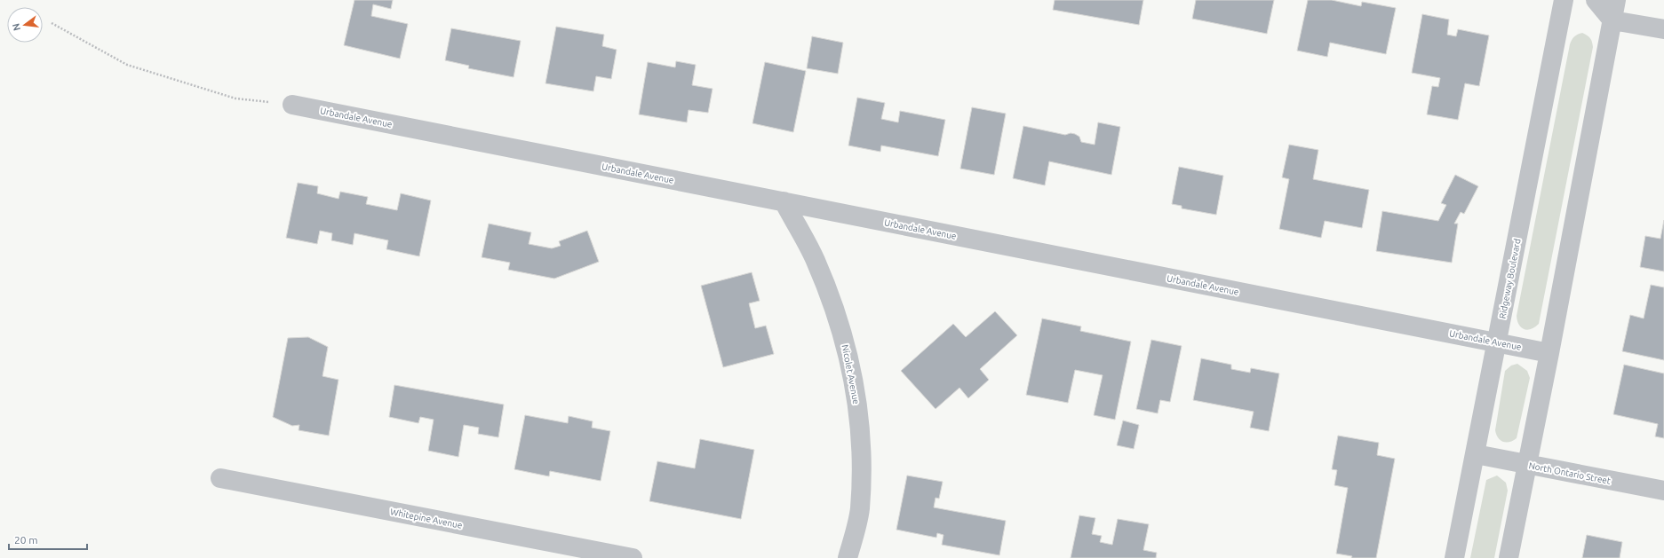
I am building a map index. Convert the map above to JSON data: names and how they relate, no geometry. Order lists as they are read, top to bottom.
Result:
{
  "streets": {
    "street": [
      "Urbandale Avenue",
      "Ridgeway Boulevard",
      "Nicolet Avenue",
      "North Ontario Street",
      "Whitepine Avenue"
    ]
  },
  "crossings": [
    ["Urbandale Avenue", "Ridgeway Boulevard"],
    ["Urbandale Avenue", "Nicolet Avenue"],
    ["Ridgeway Boulevard", "North Ontario Street"]
  ],
  "scale_bar": "20 m",
  "north": "left"
}
